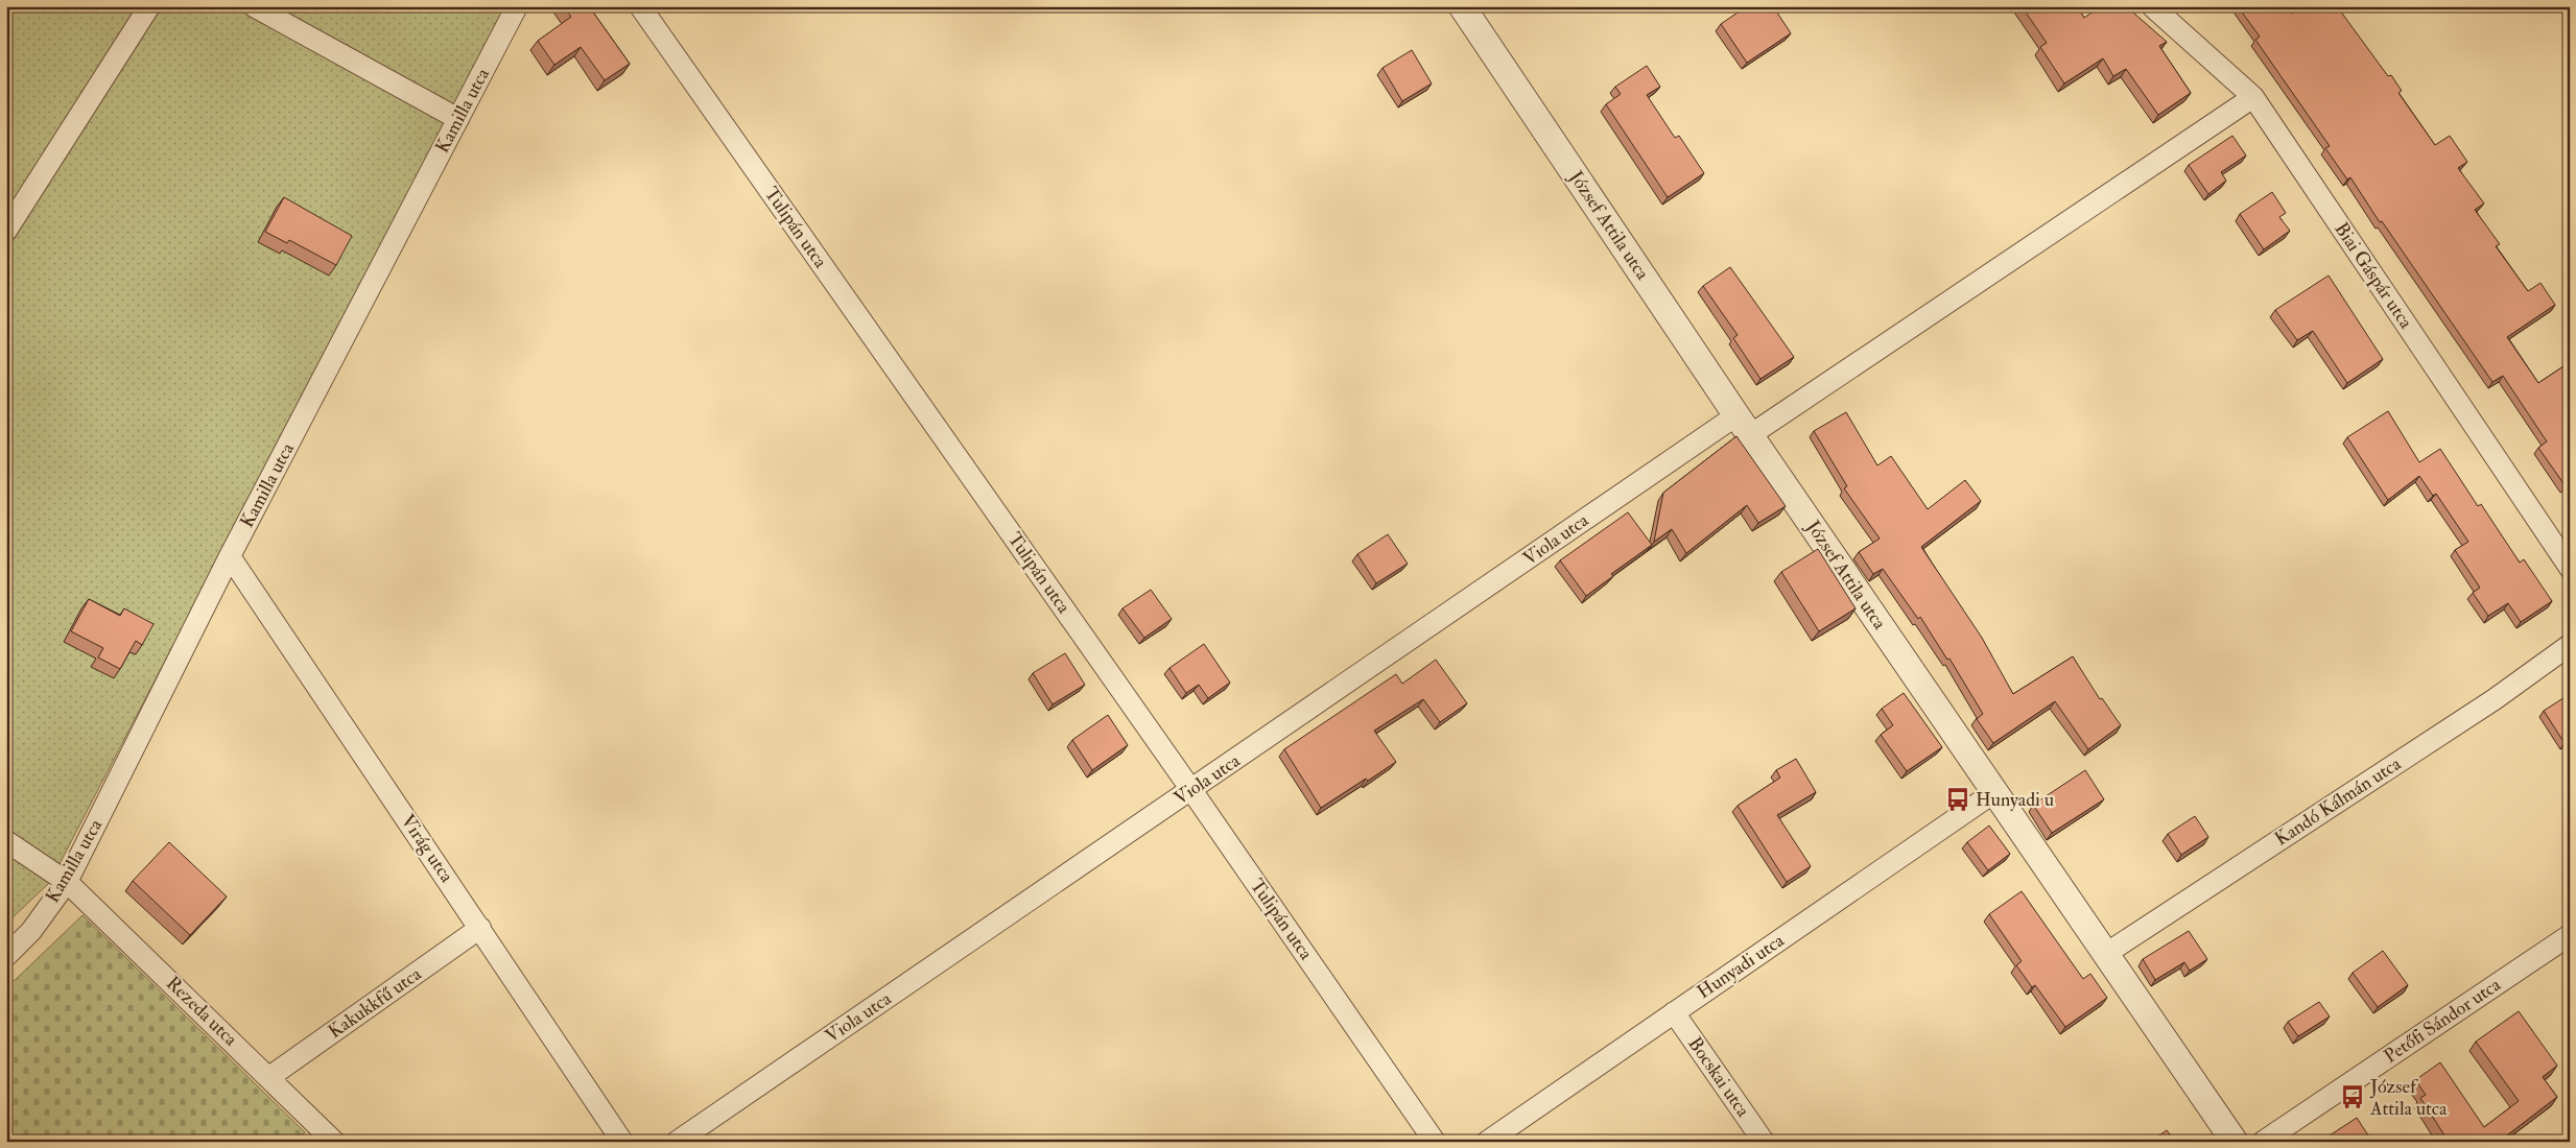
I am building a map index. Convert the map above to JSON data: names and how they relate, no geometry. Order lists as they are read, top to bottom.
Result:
{
  "streets": {
    "street": [
      "Kamilla utca",
      "József Attila utca",
      "Tulipán utca",
      "Biai Gáspár utca",
      "Viola utca",
      "Kandó Kálmán utca",
      "Virág utca",
      "Hunyadi utca",
      "Kakukkfű utca",
      "Rezeda utca",
      "Petőfi Sándor utca",
      "Bocskai utca"
    ]
  },
  "crossings": [
    ["Kamilla utca", "Virág utca"],
    ["Kamilla utca", "Rezeda utca"],
    ["József Attila utca", "Viola utca"],
    ["József Attila utca", "Kandó Kálmán utca"],
    ["József Attila utca", "Hunyadi utca"],
    ["Tulipán utca", "Viola utca"],
    ["Biai Gáspár utca", "Viola utca"],
    ["Virág utca", "Kakukkfű utca"],
    ["Hunyadi utca", "Bocskai utca"],
    ["Kakukkfű utca", "Rezeda utca"]
  ],
  "places": {
    "bus stop": ["Hunyadi u", "József Attila utca"]
  }
}
